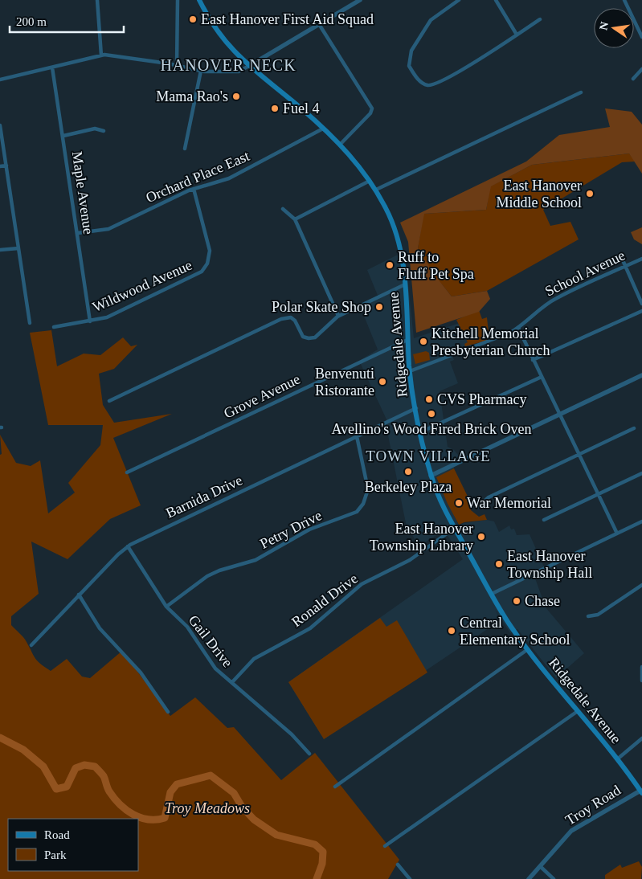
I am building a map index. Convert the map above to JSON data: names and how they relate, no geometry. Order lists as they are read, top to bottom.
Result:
{
  "streets": {
    "main road": ["Ridgedale Avenue"],
    "street": [
      "Orchard Place East",
      "Maple Avenue",
      "School Avenue",
      "Wildwood Avenue",
      "Grove Avenue",
      "Barnida Drive",
      "Petry Drive",
      "Ronald Drive",
      "Gail Drive",
      "Troy Road"
    ]
  },
  "crossings": [
    ["Orchard Place East", "Maple Avenue"],
    ["Orchard Place East", "Wildwood Avenue"],
    ["Orchard Place East", "Ridgedale Avenue"],
    ["Maple Avenue", "Wildwood Avenue"],
    ["School Avenue", "Ridgedale Avenue"],
    ["Ridgedale Avenue", "Grove Avenue"],
    ["Ridgedale Avenue", "Barnida Drive"],
    ["Ridgedale Avenue", "Ronald Drive"],
    ["Ridgedale Avenue", "Troy Road"],
    ["Barnida Drive", "Petry Drive"],
    ["Barnida Drive", "Gail Drive"],
    ["Petry Drive", "Gail Drive"],
    ["Ronald Drive", "Gail Drive"]
  ],
  "districts": ["HANOVER NECK", "TOWN VILLAGE"],
  "parks": ["Troy Meadows"],
  "places": [
    "East Hanover First Aid Squad",
    "Mama Rao's",
    "Fuel 4",
    "East Hanover Middle School",
    "Ruff to Fluff Pet Spa",
    "Polar Skate Shop",
    "Kitchell Memorial Presbyterian Church",
    "Benvenuti Ristorante",
    "CVS Pharmacy",
    "Avellino's Wood Fired Brick Oven",
    "Berkeley Plaza",
    "War Memorial",
    "East Hanover Township Library",
    "East Hanover Township Hall",
    "Chase",
    "Central Elementary School"
  ],
  "legend": ["Road", "Park"],
  "scale_bar": "200 m",
  "north": "left"
}
